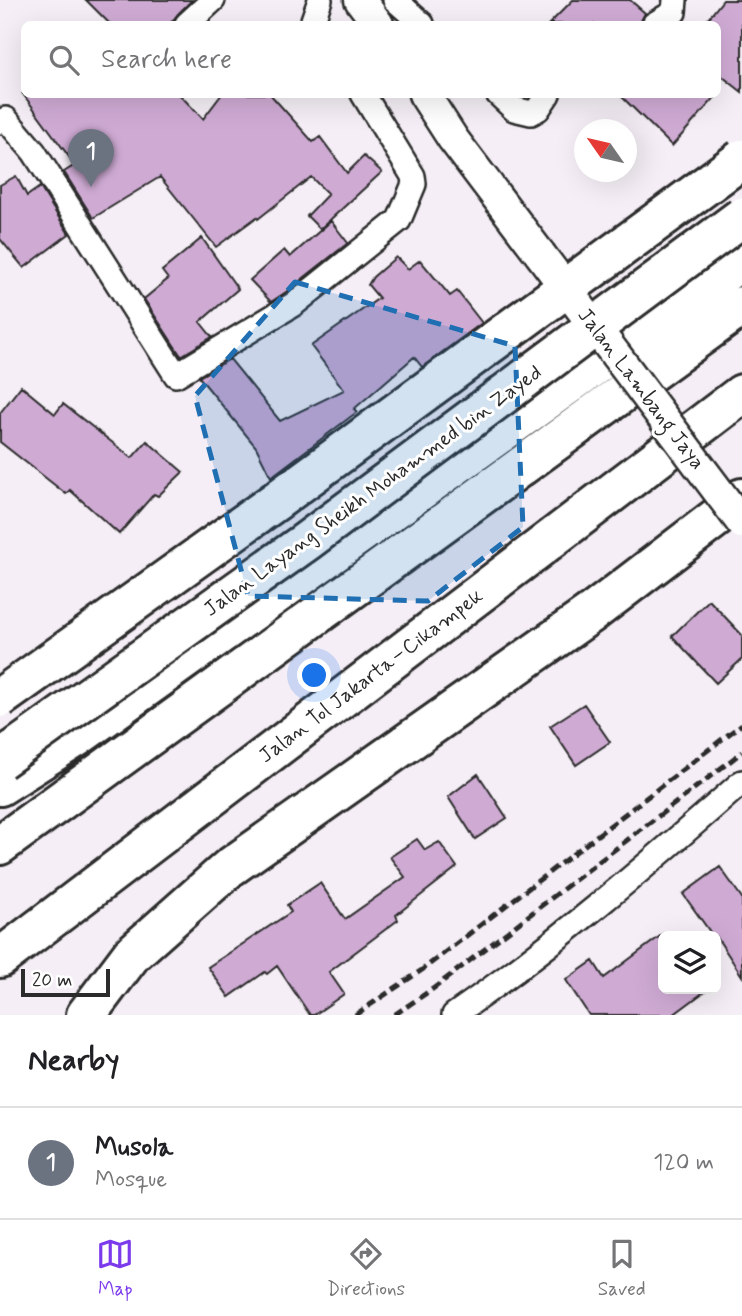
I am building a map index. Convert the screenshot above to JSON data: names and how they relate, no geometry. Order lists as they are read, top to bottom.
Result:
{
  "streets": {
    "highway": ["Jalan Layang Sheikh Mohammed bin Zayed", "Jalan Tol Jakarta–Cikampek"],
    "street": ["Jalan Lambang Jaya"]
  },
  "scale_bar": "20 m",
  "north": "top left",
  "page": {
    "search": "Search here",
    "pins": "1",
    "scale": "20 m",
    "heading": "Nearby",
    "list": [
      {
        "mark": "1",
        "name": "Musola",
        "note": "Mosque",
        "value": "120 m"
      }
    ],
    "nav": ["Map", "Directions", "Saved"]
  }
}
